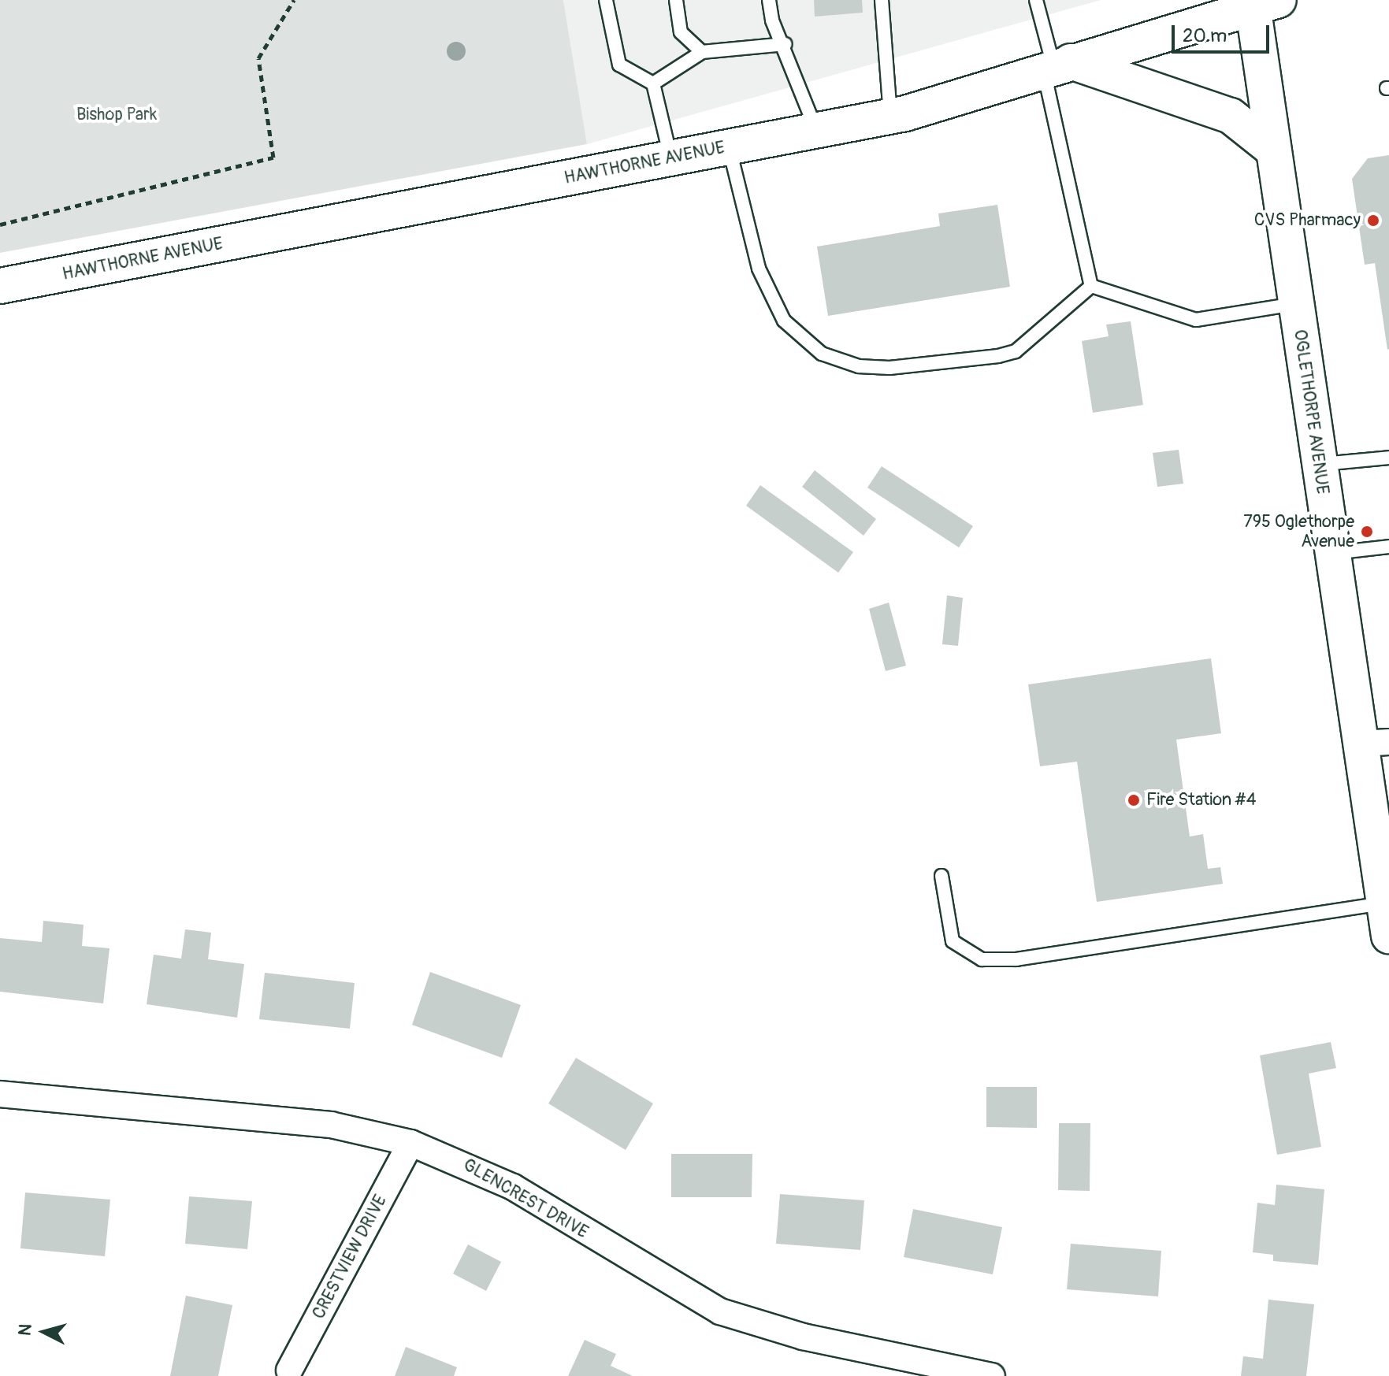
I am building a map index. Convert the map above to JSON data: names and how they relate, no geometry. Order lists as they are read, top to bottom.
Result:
{
  "streets": {
    "main road": ["HAWTHORNE AVENUE", "OGLETHORPE AVENUE"],
    "street": ["GLENCREST DRIVE", "CRESTVIEW DRIVE"]
  },
  "crossings": [
    ["HAWTHORNE AVENUE", "OGLETHORPE AVENUE"],
    ["GLENCREST DRIVE", "CRESTVIEW DRIVE"]
  ],
  "parks": ["Bishop Park"],
  "places": ["CVS Pharmacy", "795 Oglethorpe Avenue", "Fire Station #4"],
  "scale_bar": "20 m",
  "north": "left"
}
